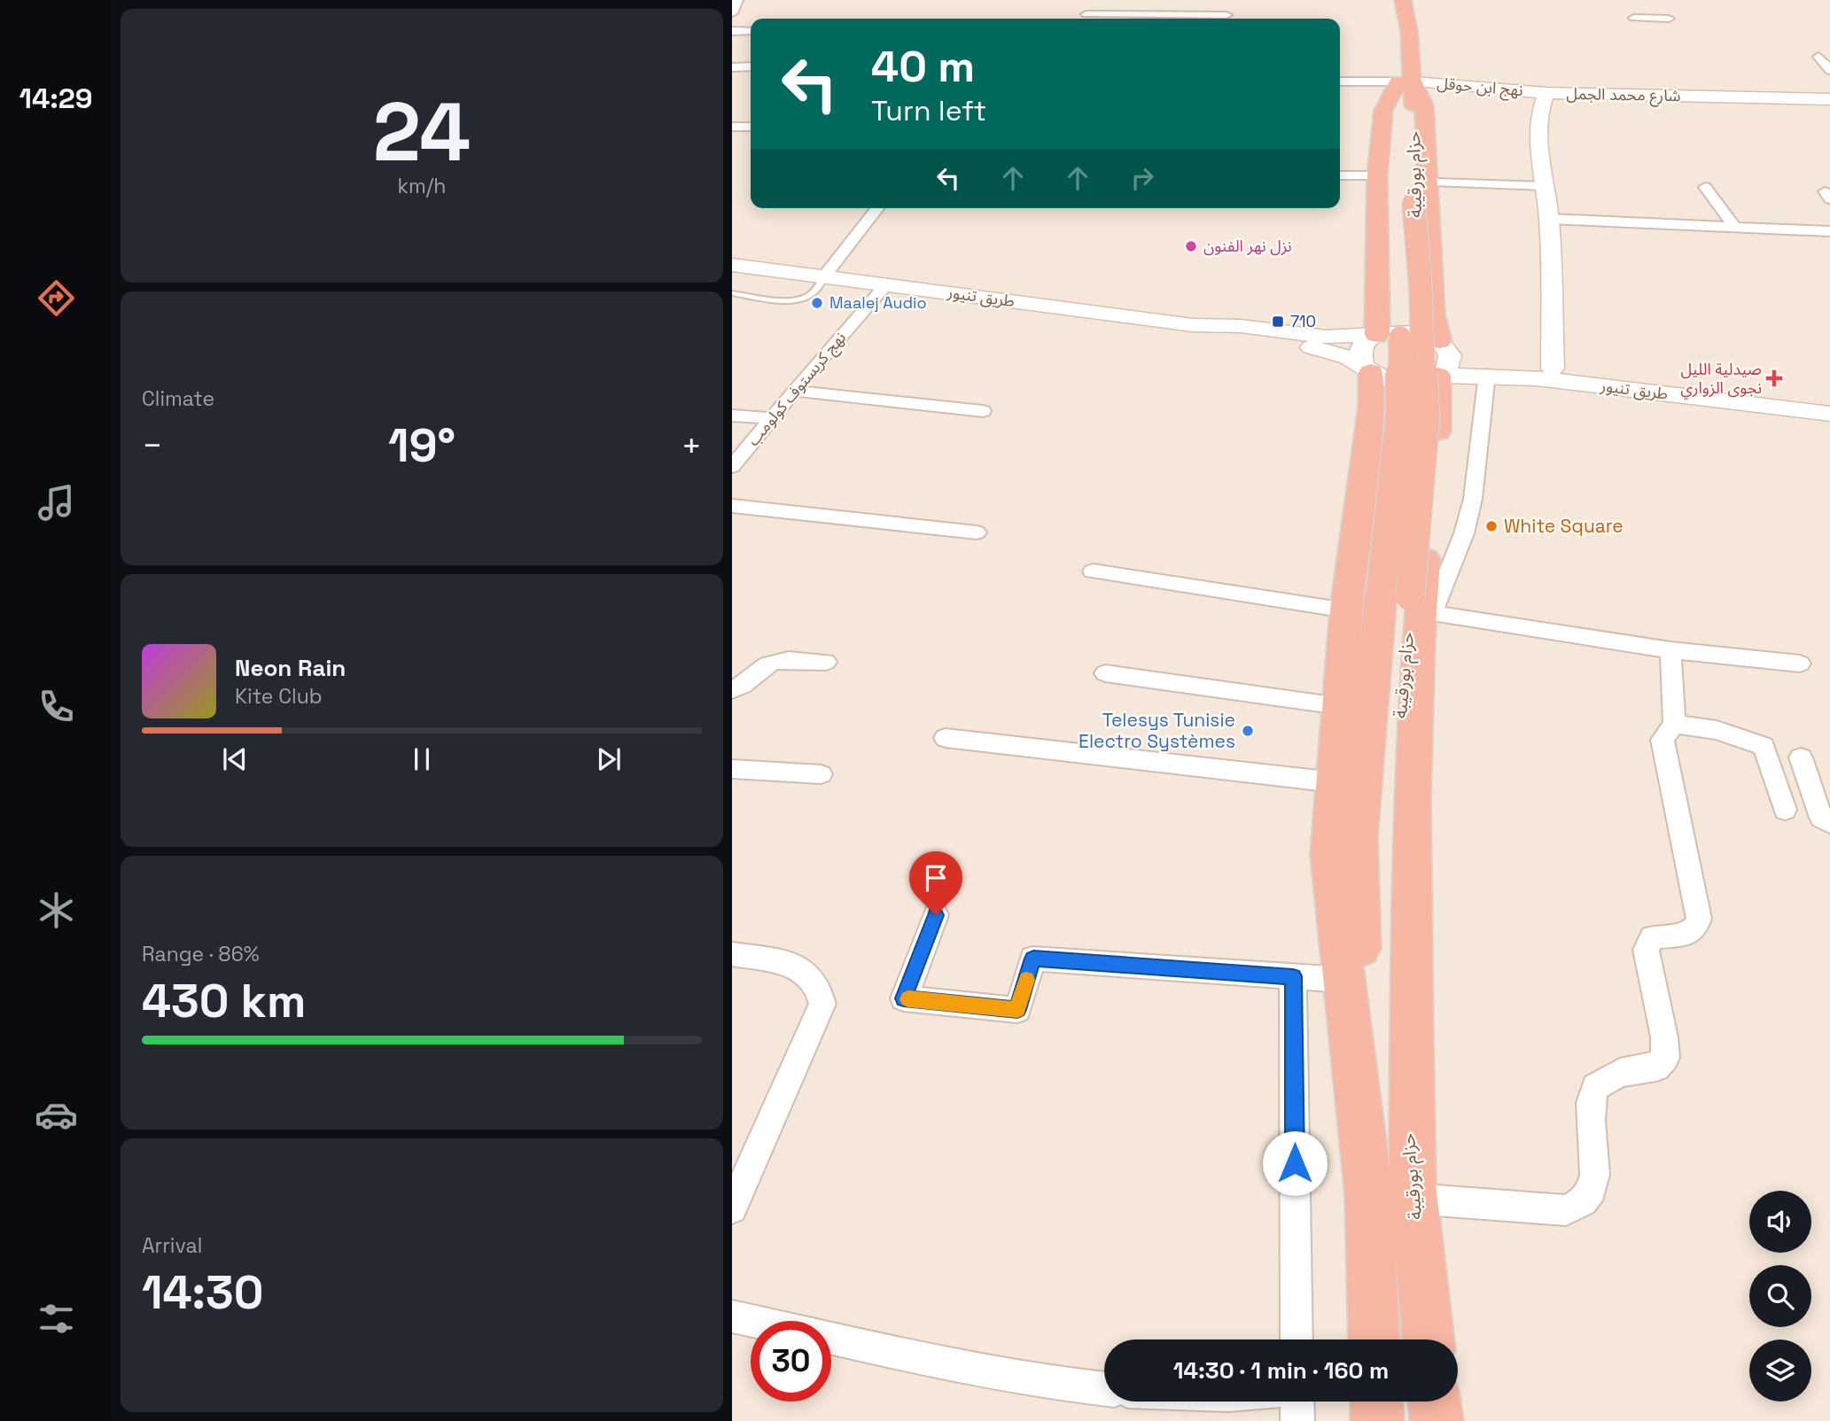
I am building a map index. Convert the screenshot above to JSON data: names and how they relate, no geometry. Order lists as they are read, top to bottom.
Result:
{
  "streets": {
    "highway": ["حزام بورقيبة"],
    "main road": ["نهج ابن حوقل", "شارع محمد الجمل", "طريق تنيور"],
    "street": ["نهج كريستوف كولومب"]
  },
  "crossings": [
    ["نهج ابن حوقل", "شارع محمد الجمل"],
    ["نهج ابن حوقل", "حزام بورقيبة"],
    ["شارع محمد الجمل", "طريق تنيور"],
    ["طريق تنيور", "نهج كريستوف كولومب"]
  ],
  "places": {
    "other": [
      "نزل نهر الفنون",
      "Maalej Audio",
      "White Square",
      "Telesys Tunisie Electro Systèmes"
    ],
    "transit": ["710"],
    "health": ["صيدلية الليل نجوى الزواري"]
  },
  "page": {
    "tabs": "14:29",
    "tile": [
      ["24", "km/h"],
      "Climate",
      ["Range · 86%", "430 km"],
      ["Arrival", "14:30"]
    ],
    "turn": ["40 m", "Turn left"],
    "heat": ["−", "19°", "+"],
    "song": ["Neon Rain", "Kite Club"],
    "limit": "30",
    "trip": "14:30 · 1 min · 160 m"
  }
}
